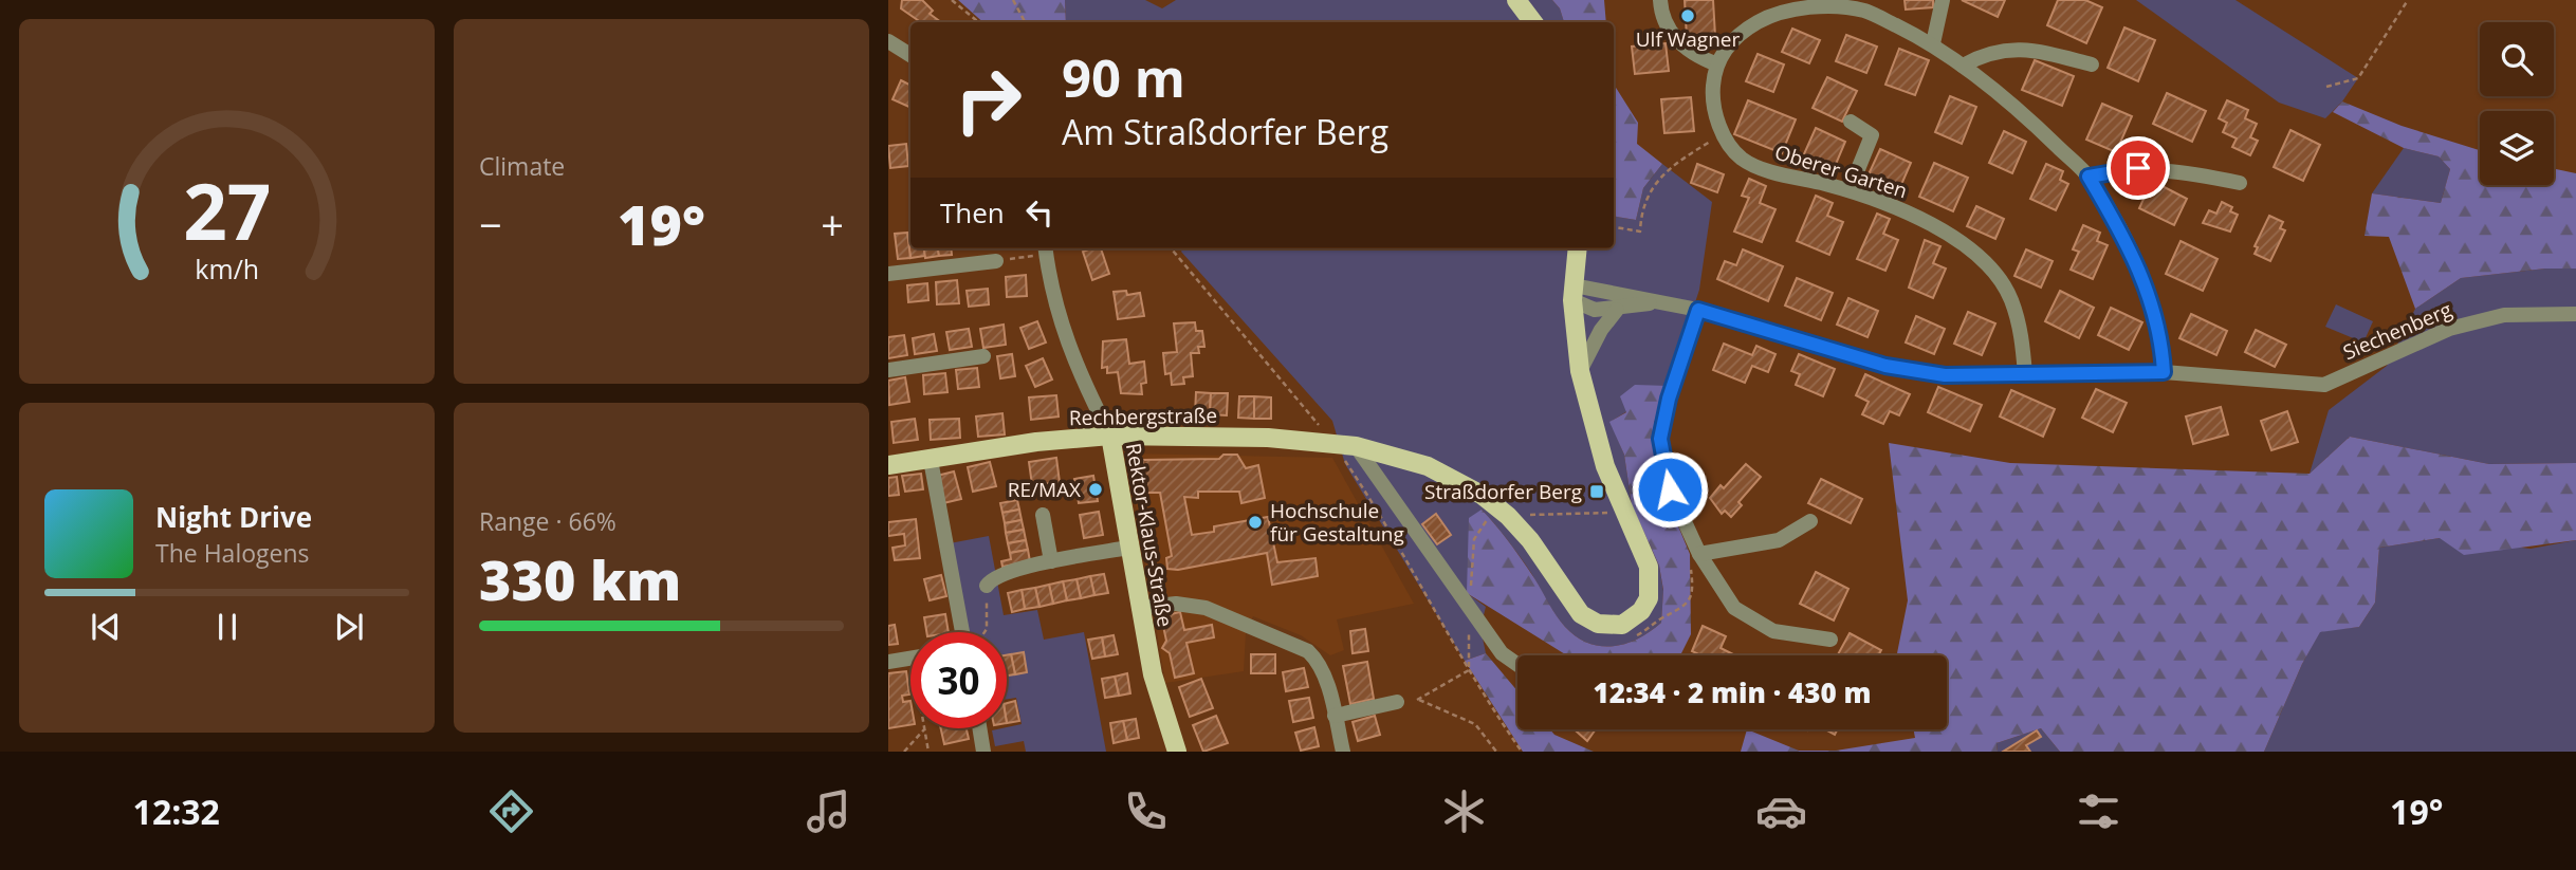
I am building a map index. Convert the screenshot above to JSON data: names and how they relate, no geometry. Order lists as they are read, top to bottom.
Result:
{
  "streets": {
    "main road": ["Rechbergstraße", "Rektor-Klaus-Straße"],
    "street": ["Oberer Garten", "Siechenberg"]
  },
  "crossings": [
    ["Rechbergstraße", "Rektor-Klaus-Straße"]
  ],
  "places": {
    "other": ["Ulf Wagner", "RE/MAX", "Hochschule für Gestaltung"],
    "transit": ["Straßdorfer Berg"]
  },
  "page": {
    "tile": [
      "Climate",
      ["Range · 66%", "330 km"]
    ],
    "turn": ["90 m", "Am Straßdorfer Berg"],
    "then": "Then",
    "heat": ["−", "19°", "+"],
    "song": ["Night Drive", "The Halogens"],
    "limit": "30",
    "trip": "12:34 · 2 min · 430 m",
    "tabs": ["12:32", "19°"],
    "gauge": ["27", "km/h"]
  }
}
